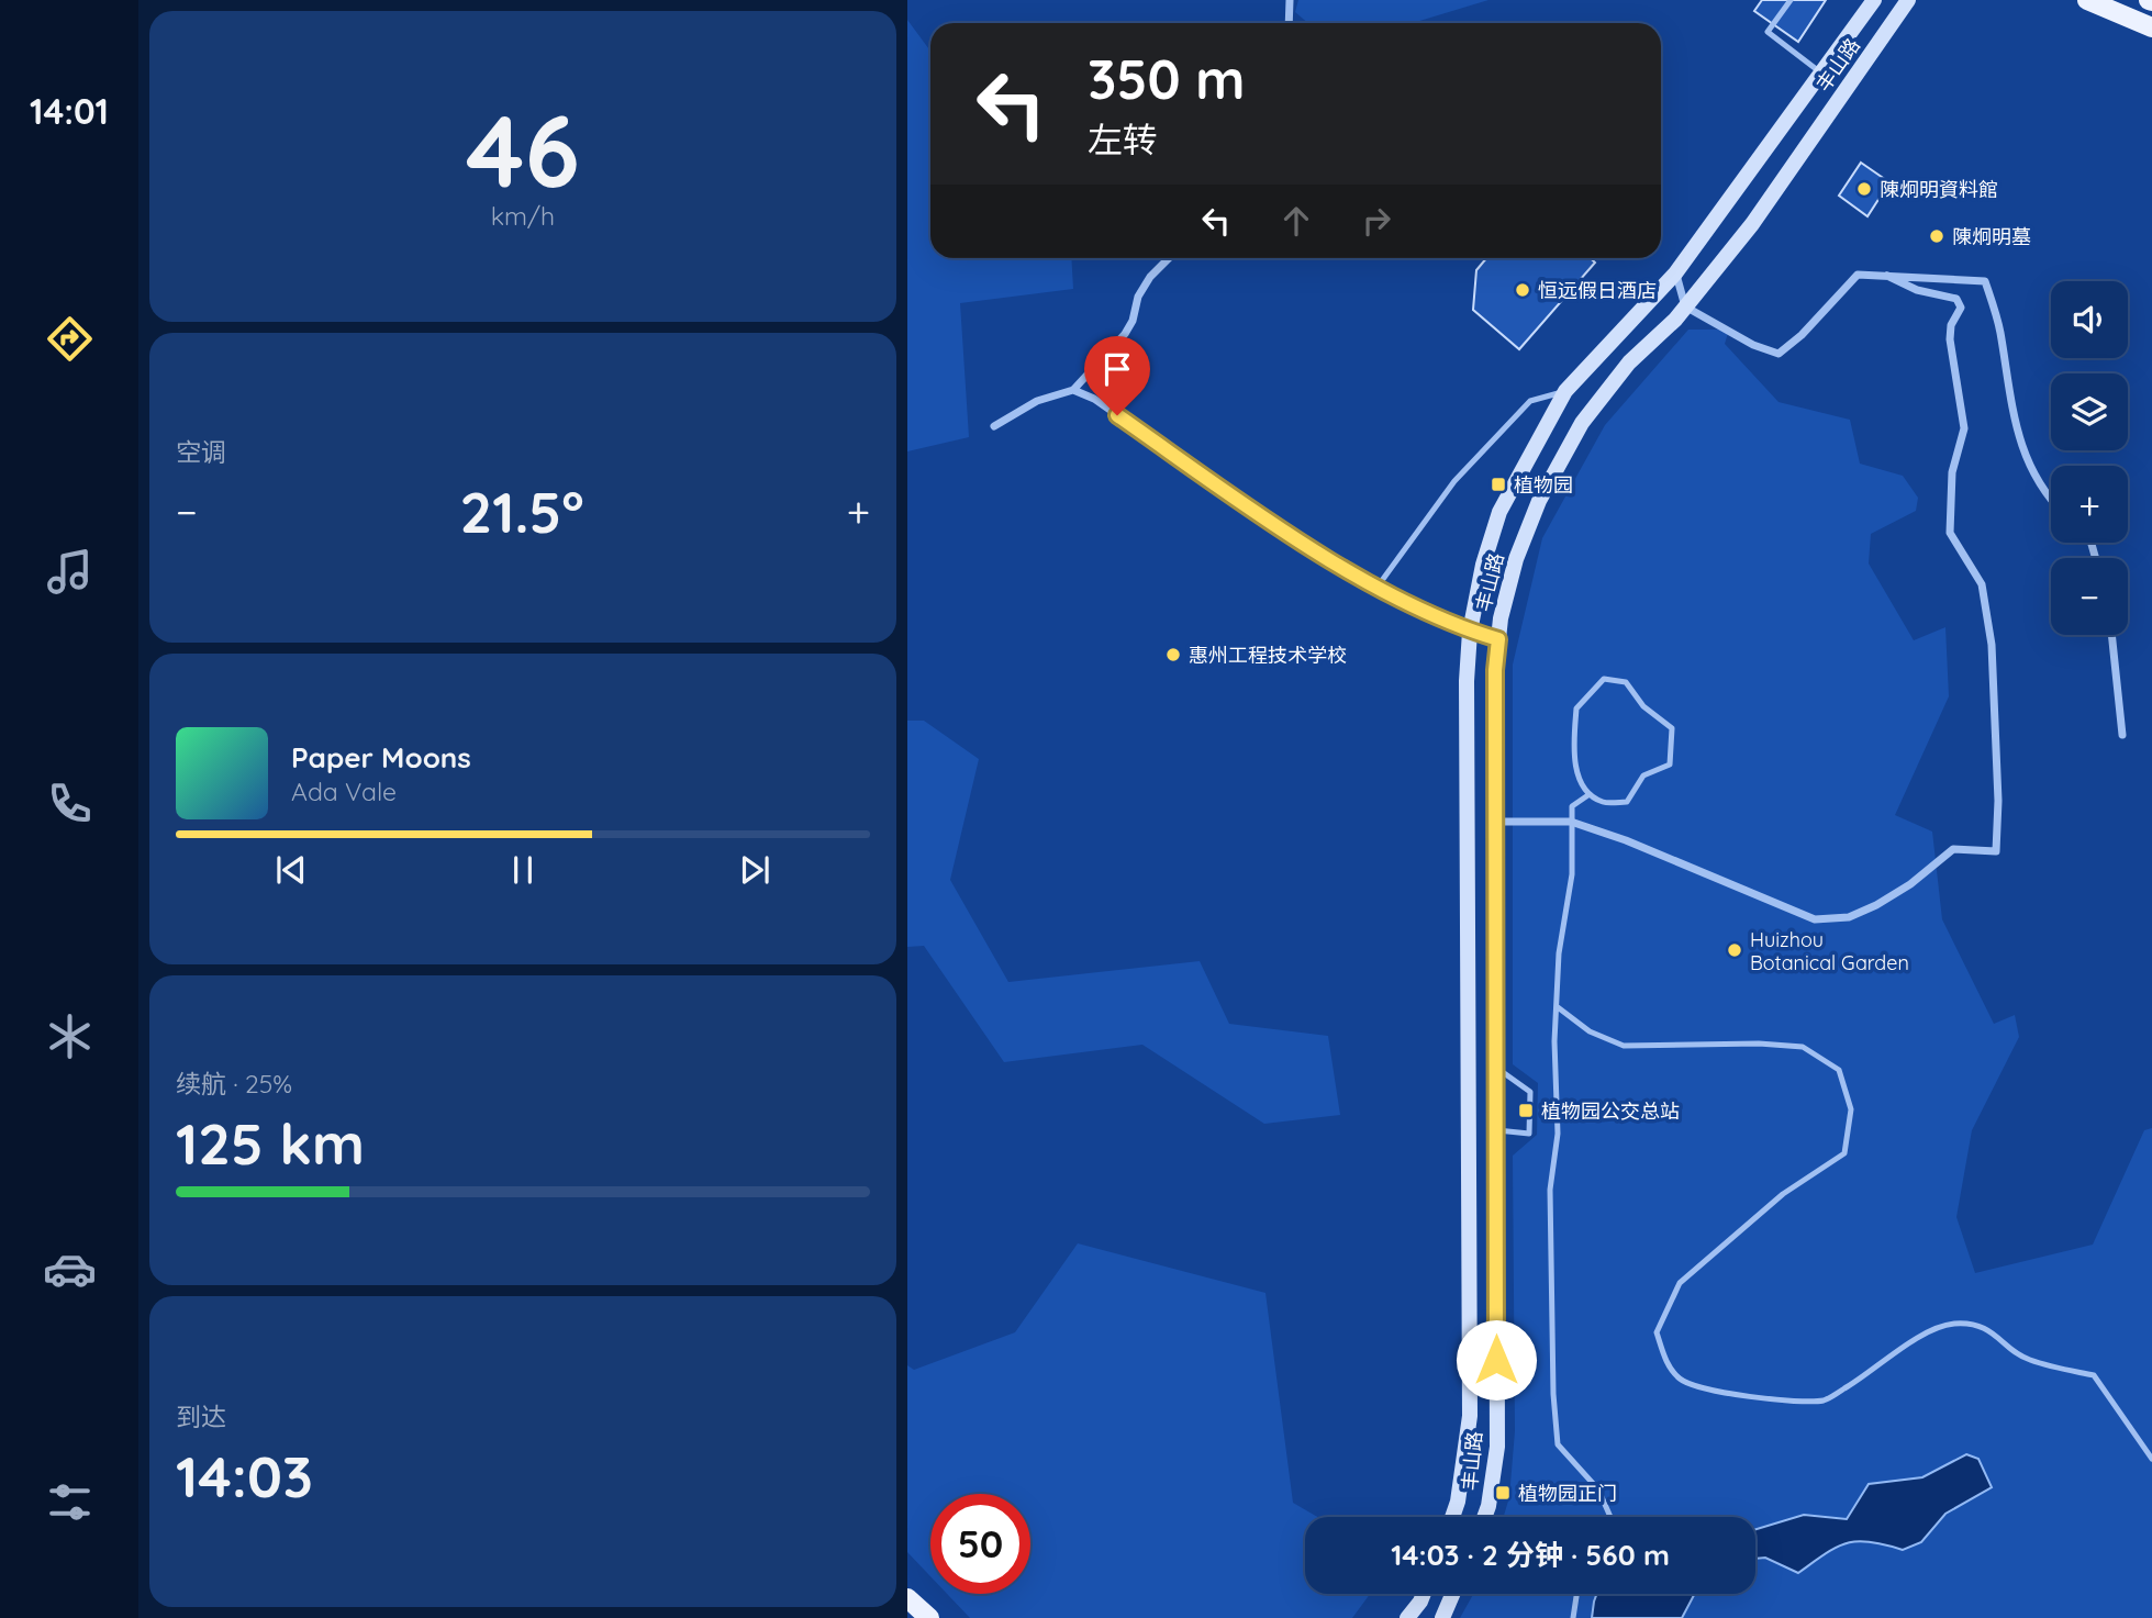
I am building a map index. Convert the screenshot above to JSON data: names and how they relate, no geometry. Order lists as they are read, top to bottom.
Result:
{
  "streets": {
    "main road": ["丰山路"]
  },
  "places": {
    "other": [
      "陳炯明資料館",
      "陳炯明墓",
      "恒远假日酒店",
      "惠州工程技术学校",
      "Huizhou Botanical Garden"
    ],
    "transit": ["植物园", "植物园公交总站", "植物园正门"]
  },
  "page": {
    "tabs": "14:01",
    "tile": [
      ["46", "km/h"],
      "空调",
      ["续航 · 25%", "125 km"],
      ["到达", "14:03"]
    ],
    "turn": ["350 m", "左转"],
    "map_buttons": ["+", "−"],
    "heat": ["−", "21.5°", "+"],
    "song": ["Paper Moons", "Ada Vale"],
    "limit": "50",
    "trip": "14:03 · 2 分钟 · 560 m"
  }
}
